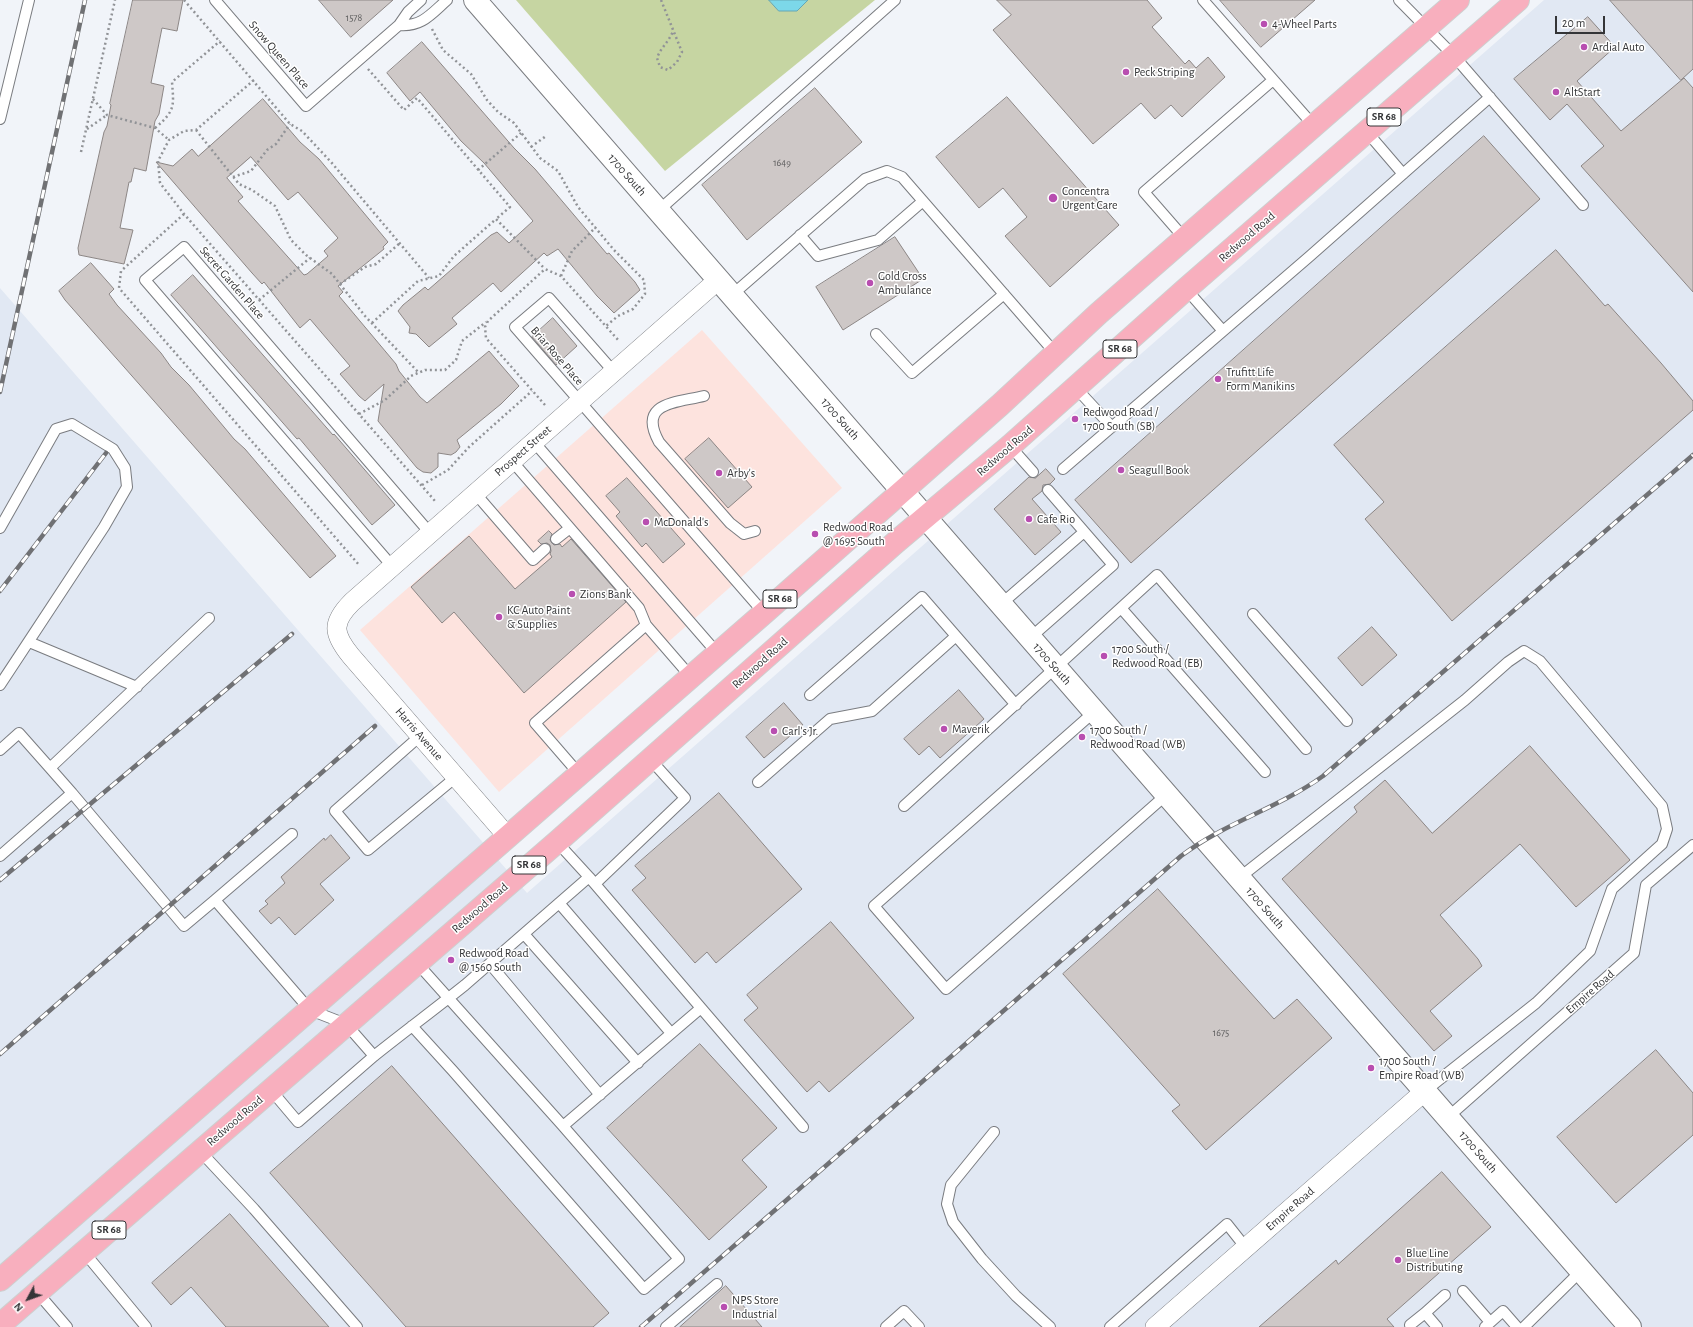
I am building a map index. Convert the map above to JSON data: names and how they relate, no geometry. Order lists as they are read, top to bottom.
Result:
{
  "streets": {
    "main road": ["SR 68", "Redwood Road"],
    "street": [
      "1700 South",
      "Prospect Street",
      "Harris Avenue",
      "Empire Road"
    ],
    "lane": ["Snow Queen Place", "Secret Garden Place", "Briar Rose Place"]
  },
  "crossings": [
    ["SR 68", "1700 South"],
    ["SR 68", "Harris Avenue"],
    ["1700 South", "Redwood Road"],
    ["1700 South", "Prospect Street"],
    ["1700 South", "Empire Road"],
    ["Secret Garden Place", "Prospect Street"],
    ["Briar Rose Place", "Prospect Street"],
    ["Prospect Street", "Harris Avenue"]
  ],
  "places": [
    "4-Wheel Parts",
    "Ardial Auto",
    "Peck Striping",
    "AltStart",
    "Concentra Urgent Care",
    "Gold Cross Ambulance",
    "Trufitt Life Form Manikins",
    "Redwood Road / 1700 South (SB)",
    "Seagull Book",
    "Arby's",
    "Cafe Rio",
    "McDonald's",
    "Redwood Road @ 1695 South",
    "Zions Bank",
    "KC Auto Paint & Supplies",
    "1700 South / Redwood Road (EB)",
    "Maverik",
    "Carl's Jr.",
    "1700 South / Redwood Road (WB)",
    "Redwood Road @ 1560 South",
    "1700 South / Empire Road (WB)",
    "Blue Line Distributing",
    "NPS Store Industrial"
  ],
  "house_numbers": ["1578", "1649", "1675"],
  "scale_bar": "20 m",
  "north": "bottom left"
}
